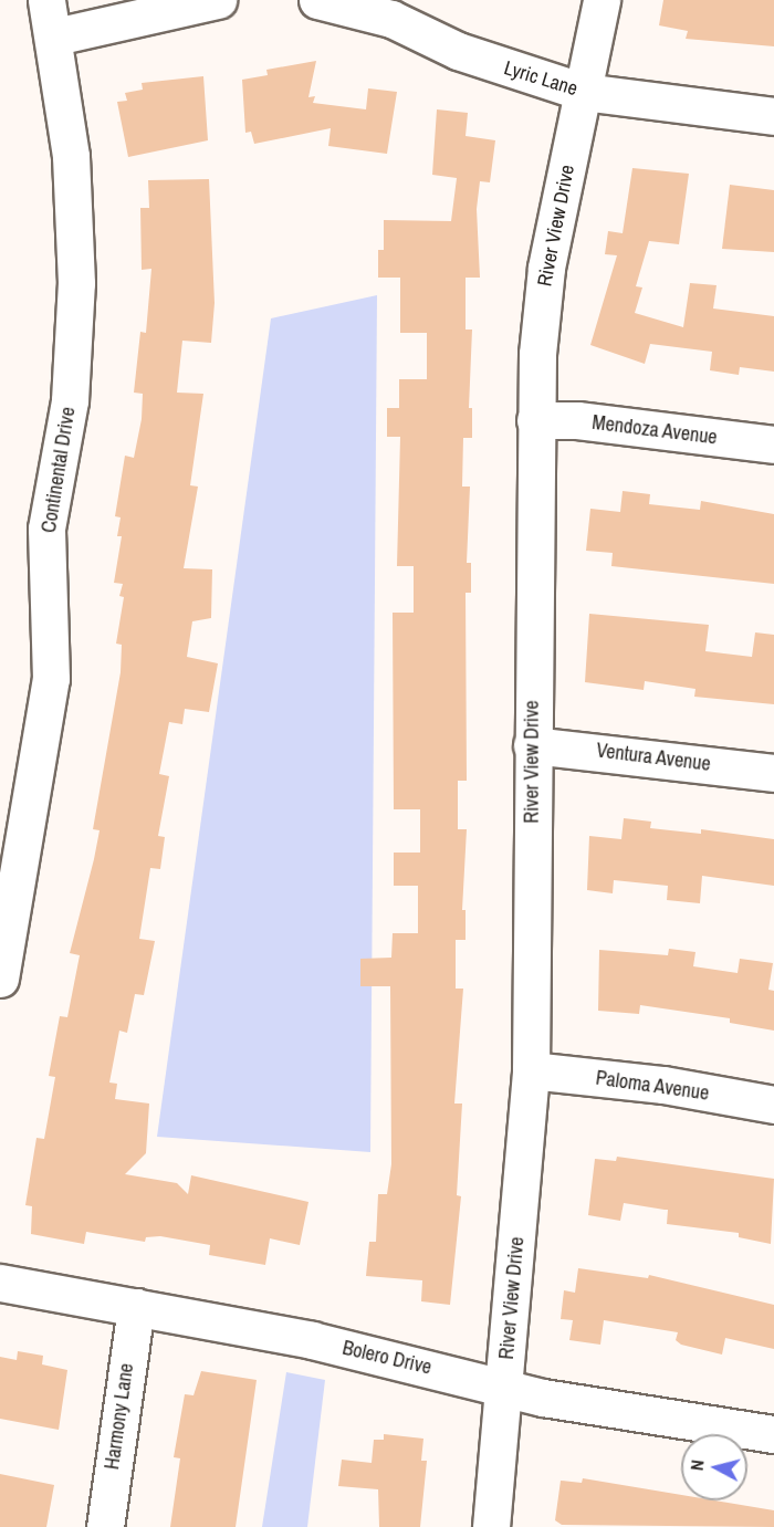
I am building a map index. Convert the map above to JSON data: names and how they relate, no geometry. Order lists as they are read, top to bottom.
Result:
{
  "streets": {
    "street": [
      "Lyric Lane",
      "River View Drive",
      "Mendoza Avenue",
      "Continental Drive",
      "Ventura Avenue",
      "Paloma Avenue",
      "Bolero Drive",
      "Harmony Lane"
    ]
  },
  "crossings": [
    ["Lyric Lane", "River View Drive"],
    ["River View Drive", "Mendoza Avenue"],
    ["River View Drive", "Ventura Avenue"],
    ["River View Drive", "Paloma Avenue"],
    ["River View Drive", "Bolero Drive"],
    ["Bolero Drive", "Harmony Lane"]
  ],
  "north": "left"
}
